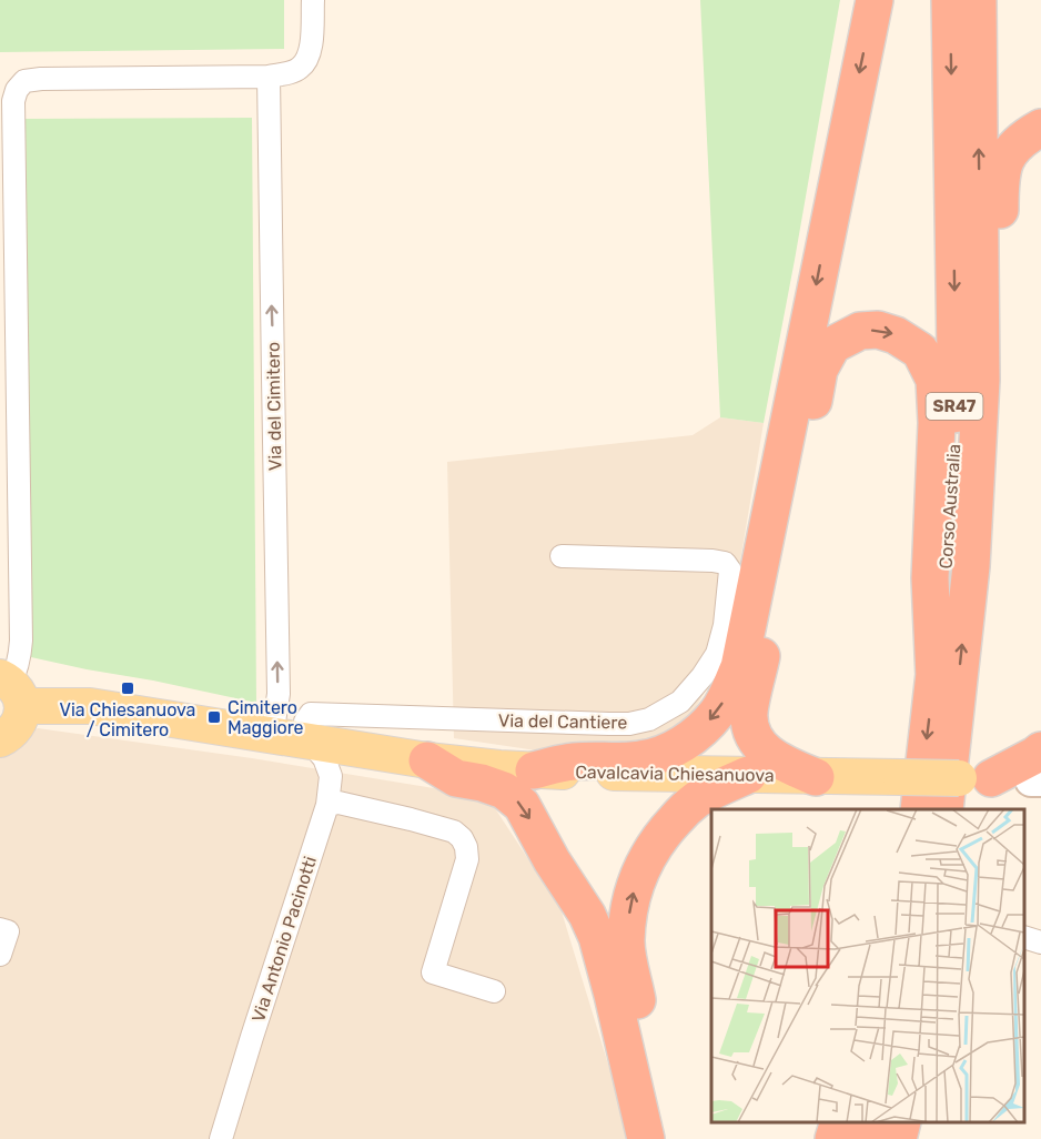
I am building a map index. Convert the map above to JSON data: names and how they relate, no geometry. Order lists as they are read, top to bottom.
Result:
{
  "streets": {
    "highway": ["SR47", "Corso Australia"],
    "main road": ["Cavalcavia Chiesanuova"],
    "street": ["Via del Cimitero", "Via del Cantiere", "Via Antonio Pacinotti"]
  },
  "crossings": [
    ["Via del Cimitero", "Via del Cantiere"],
    ["Via del Cimitero", "Cavalcavia Chiesanuova"],
    ["Via del Cimitero", "Via Antonio Pacinotti"],
    ["Via del Cantiere", "Cavalcavia Chiesanuova"],
    ["Via del Cantiere", "Via Antonio Pacinotti"],
    ["Cavalcavia Chiesanuova", "Via Antonio Pacinotti"]
  ],
  "one_way": ["Via del Cimitero"],
  "places": {
    "transit": ["Via Chiesanuova / Cimitero", "Cimitero Maggiore"]
  }
}
